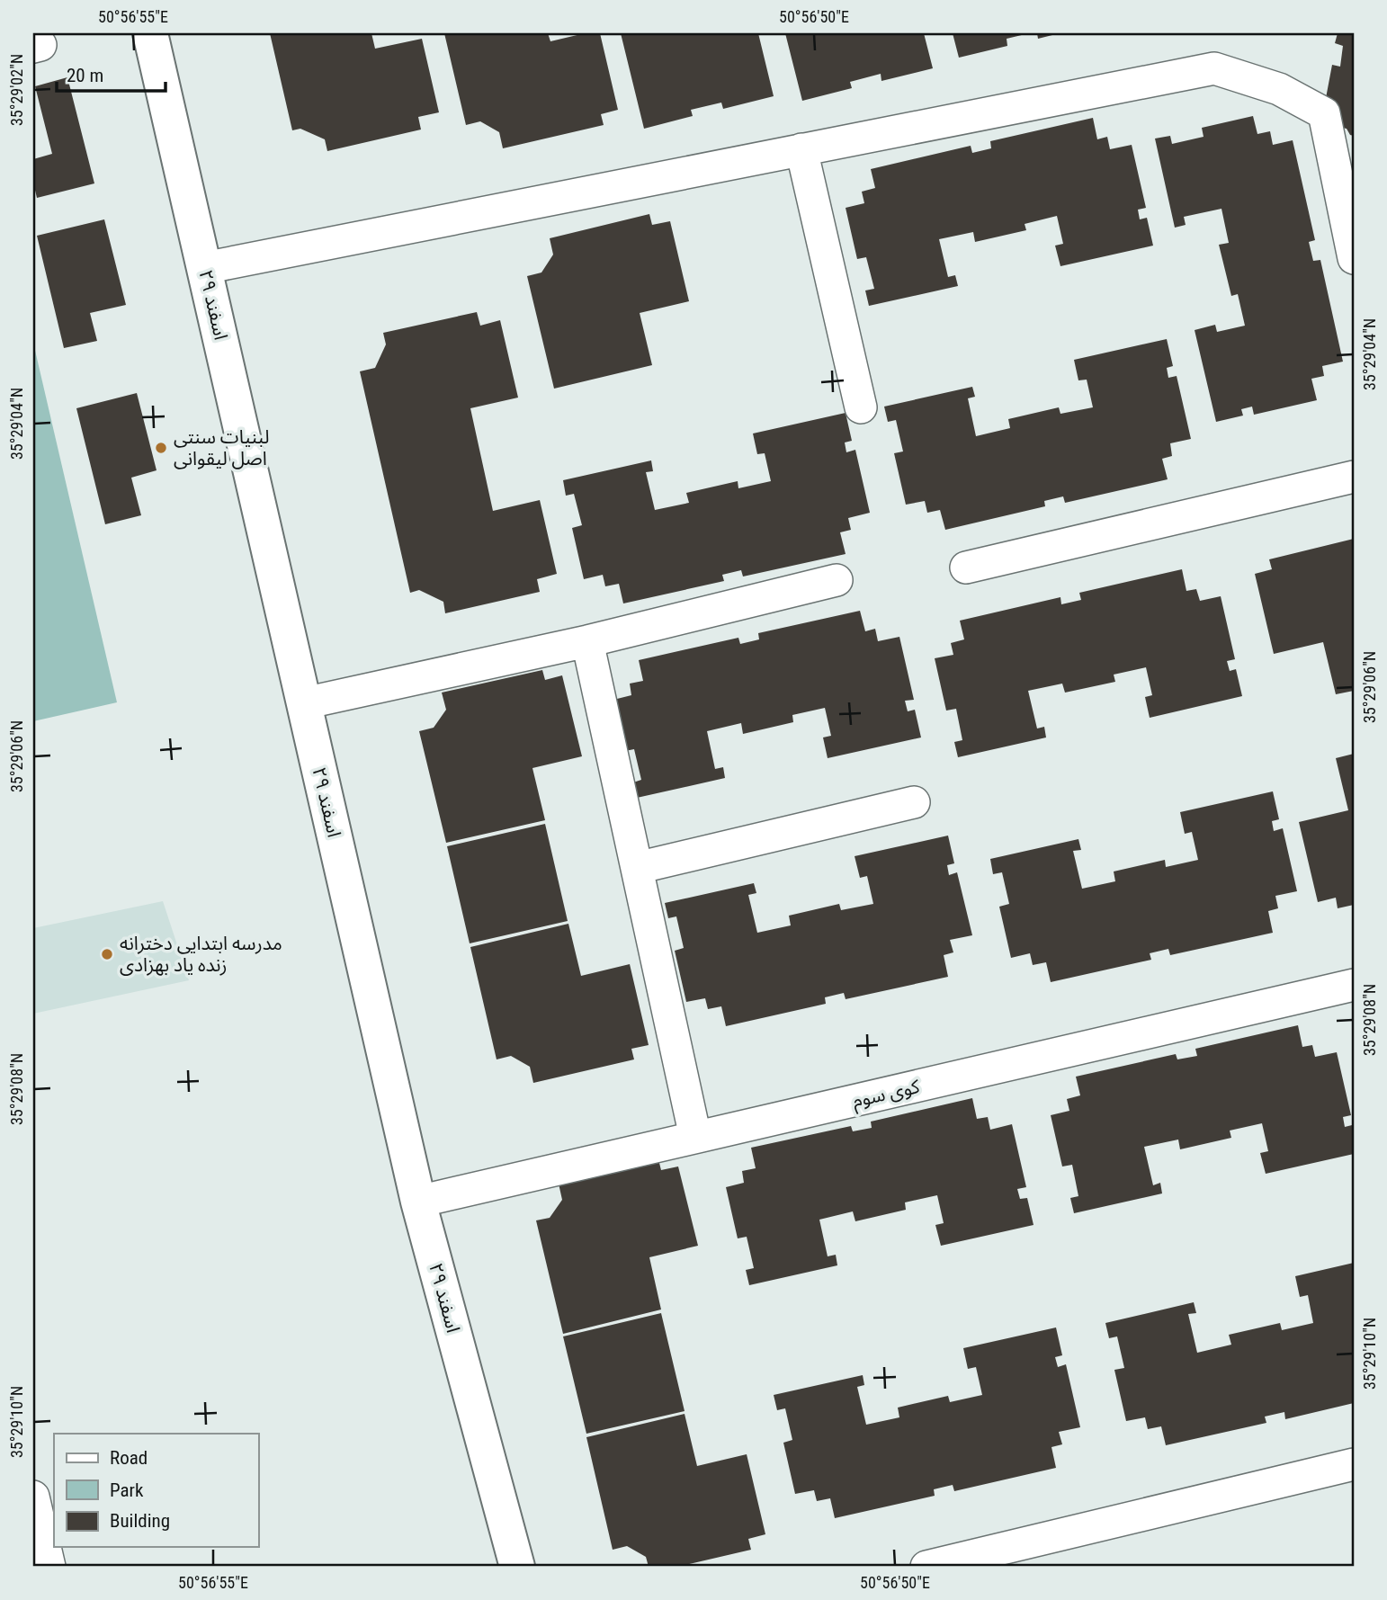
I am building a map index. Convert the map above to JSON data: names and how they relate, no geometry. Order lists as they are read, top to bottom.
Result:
{
  "streets": {
    "main road": ["۲۹ اسفند"],
    "street": ["کوی سوم"]
  },
  "crossings": [
    ["۲۹ اسفند", "کوی سوم"]
  ],
  "places": ["لبنیات سنتی اصل لیقوانی", "مدرسه ابتدایی دخترانه زنده یاد بهزادی"],
  "legend": ["Road", "Park", "Building"],
  "scale_bar": "20 m",
  "coordinates": [
    "50°56'55\"E",
    "50°56'50\"E",
    "35°29'02\"N",
    "35°29'04\"N",
    "35°29'06\"N",
    "35°29'08\"N",
    "35°29'10\"N"
  ]
}
